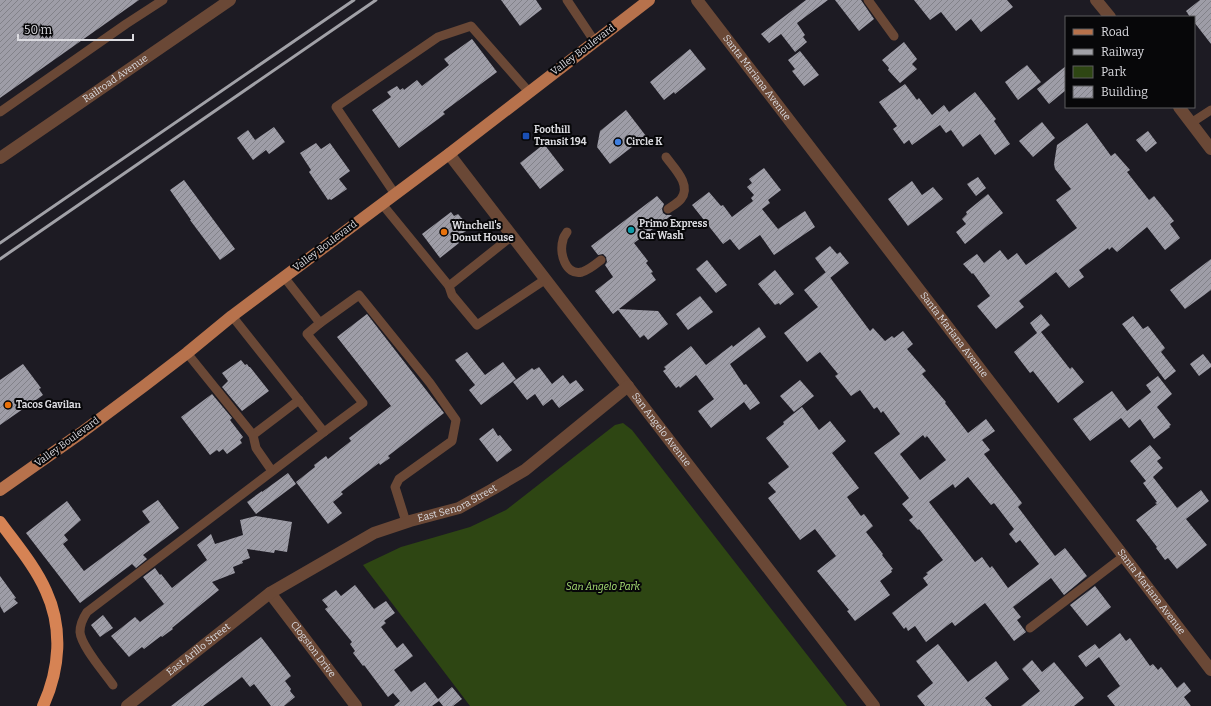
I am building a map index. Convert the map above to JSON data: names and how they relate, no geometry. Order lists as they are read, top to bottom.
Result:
{
  "streets": {
    "main road": ["Valley Boulevard"],
    "street": [
      "Santa Mariana Avenue",
      "Railroad Avenue",
      "San Angelo Avenue",
      "East Senora Street",
      "East Arillo Street",
      "Clogston Drive"
    ]
  },
  "crossings": [
    ["Valley Boulevard", "San Angelo Avenue"],
    ["San Angelo Avenue", "East Senora Street"],
    ["East Senora Street", "East Arillo Street"],
    ["East Senora Street", "Clogston Drive"],
    ["East Arillo Street", "Clogston Drive"]
  ],
  "parks": ["San Angelo Park"],
  "places": {
    "transit": ["Foothill Transit 194"],
    "other": [
      "Circle K",
      "Primo Express Car Wash",
      "Winchell's Donut House",
      "Tacos Gavilan"
    ]
  },
  "legend": [
    "Road",
    "Railway",
    "Park",
    "Building"
  ],
  "scale_bar": "50 m"
}
